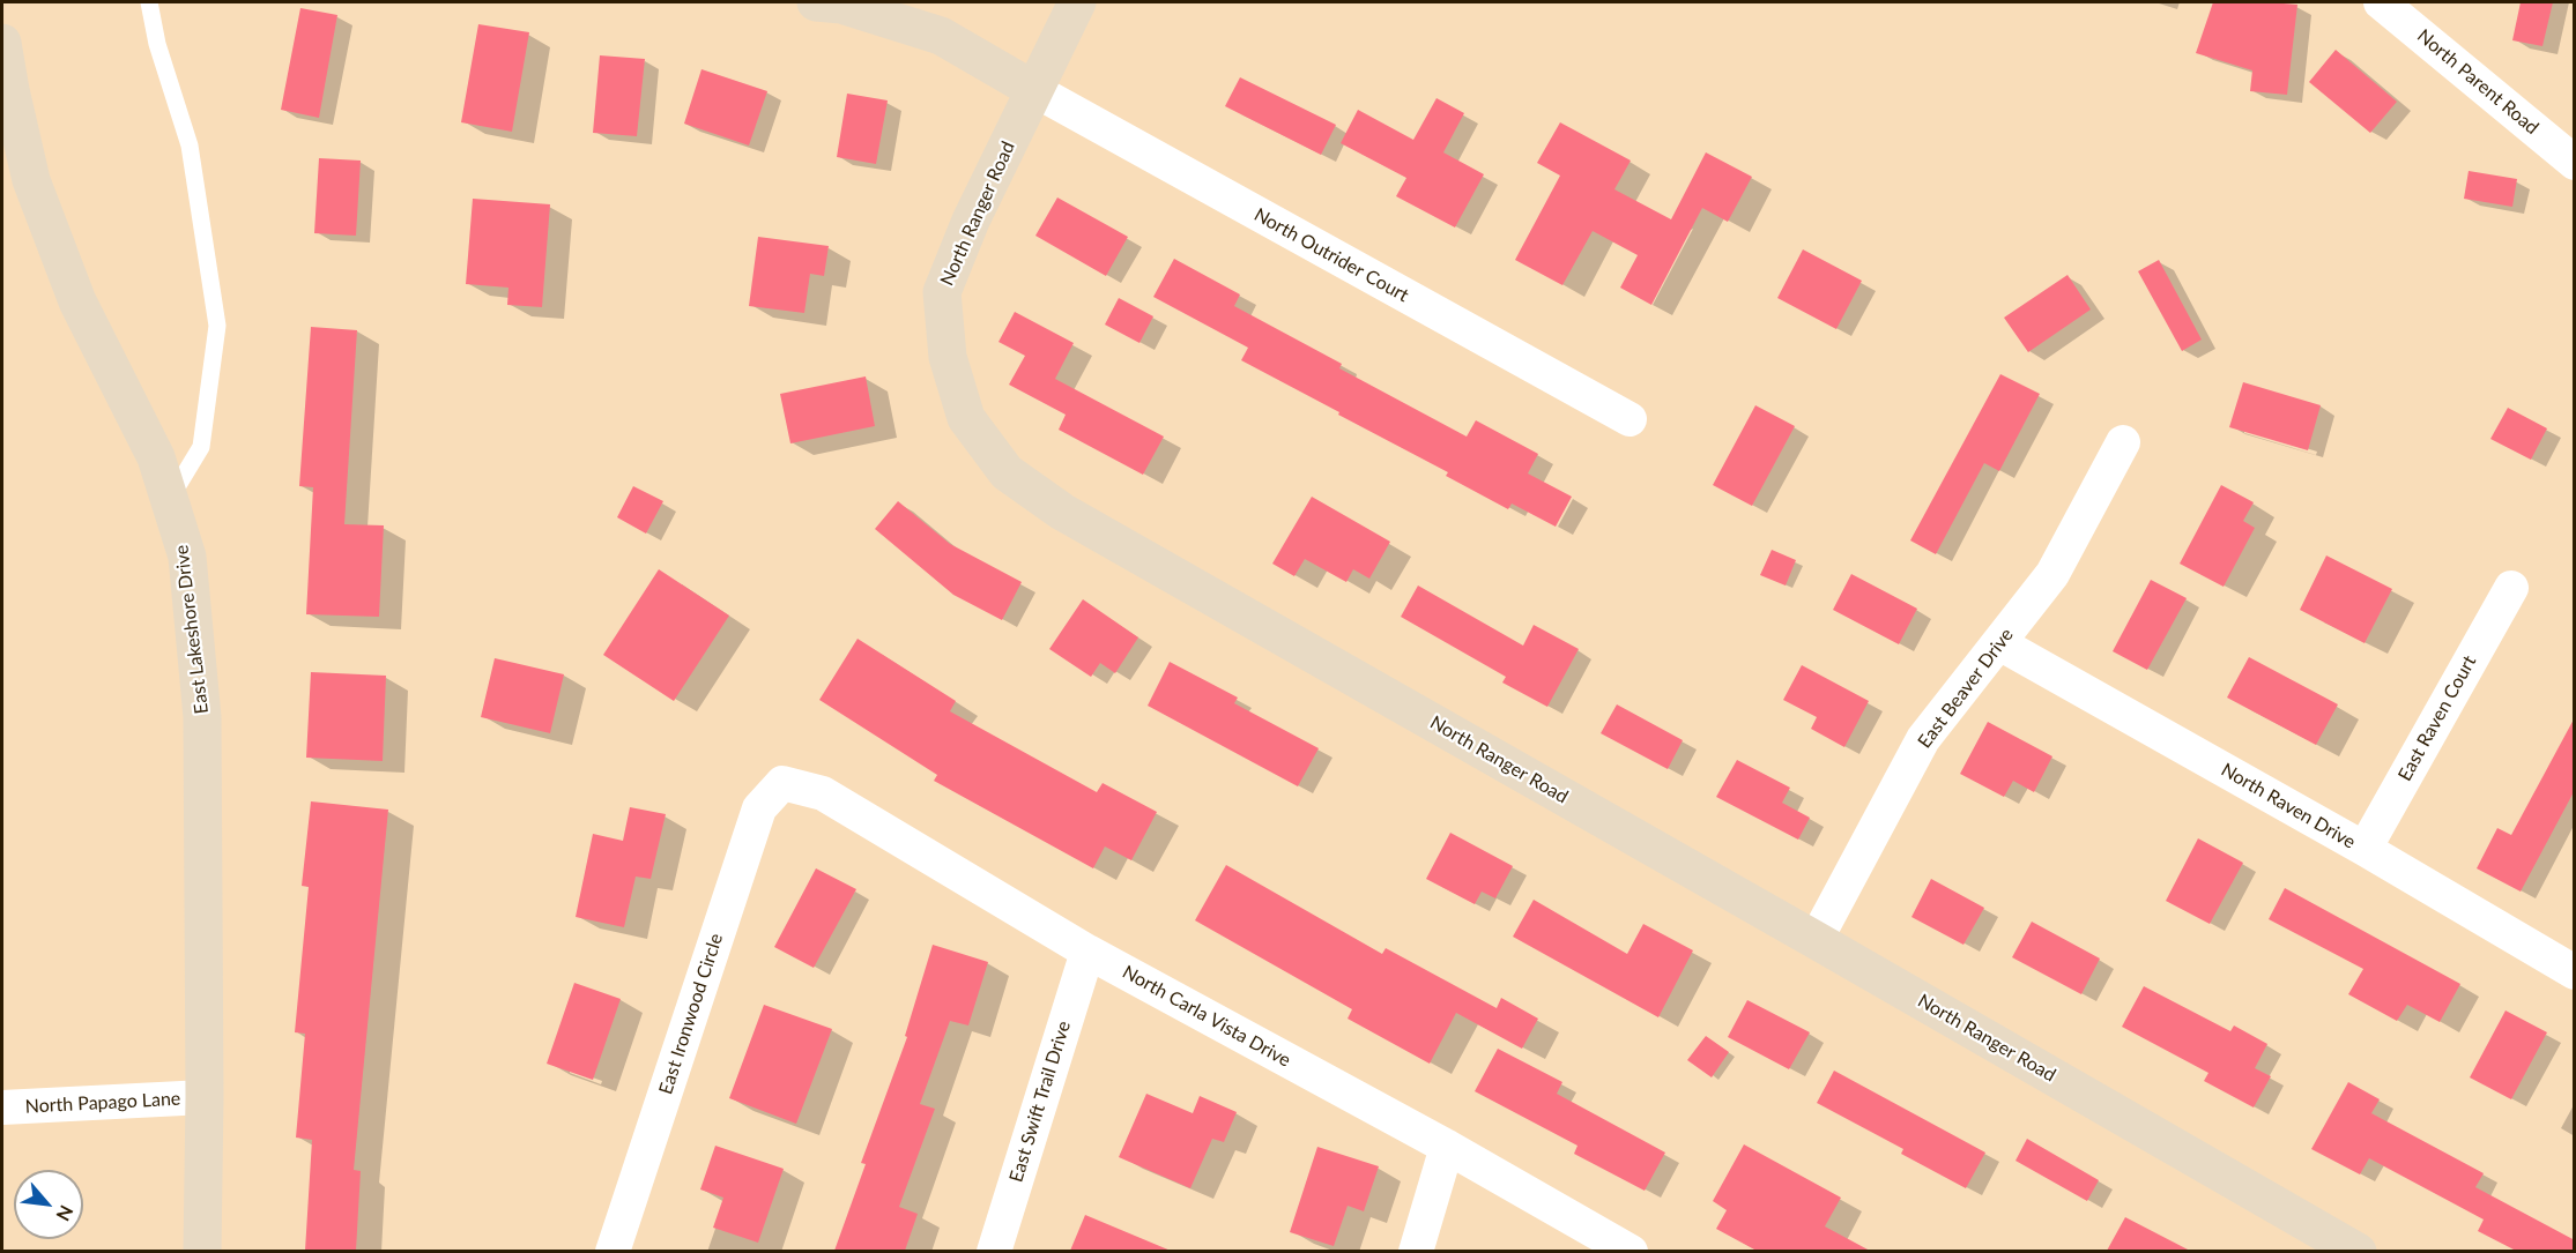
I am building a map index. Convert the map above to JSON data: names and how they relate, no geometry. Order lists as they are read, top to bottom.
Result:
{
  "streets": {
    "street": [
      "North Parent Road",
      "North Ranger Road",
      "North Outrider Court",
      "East Lakeshore Drive",
      "East Beaver Drive",
      "East Raven Court",
      "North Raven Drive",
      "East Ironwood Circle",
      "North Carla Vista Drive",
      "East Swift Trail Drive",
      "North Papago Lane"
    ]
  },
  "crossings": [
    ["North Ranger Road", "North Outrider Court"],
    ["North Ranger Road", "East Beaver Drive"],
    ["East Lakeshore Drive", "North Papago Lane"],
    ["East Beaver Drive", "North Raven Drive"],
    ["East Raven Court", "North Raven Drive"],
    ["East Ironwood Circle", "North Carla Vista Drive"],
    ["North Carla Vista Drive", "East Swift Trail Drive"]
  ],
  "north": "bottom right"
}
